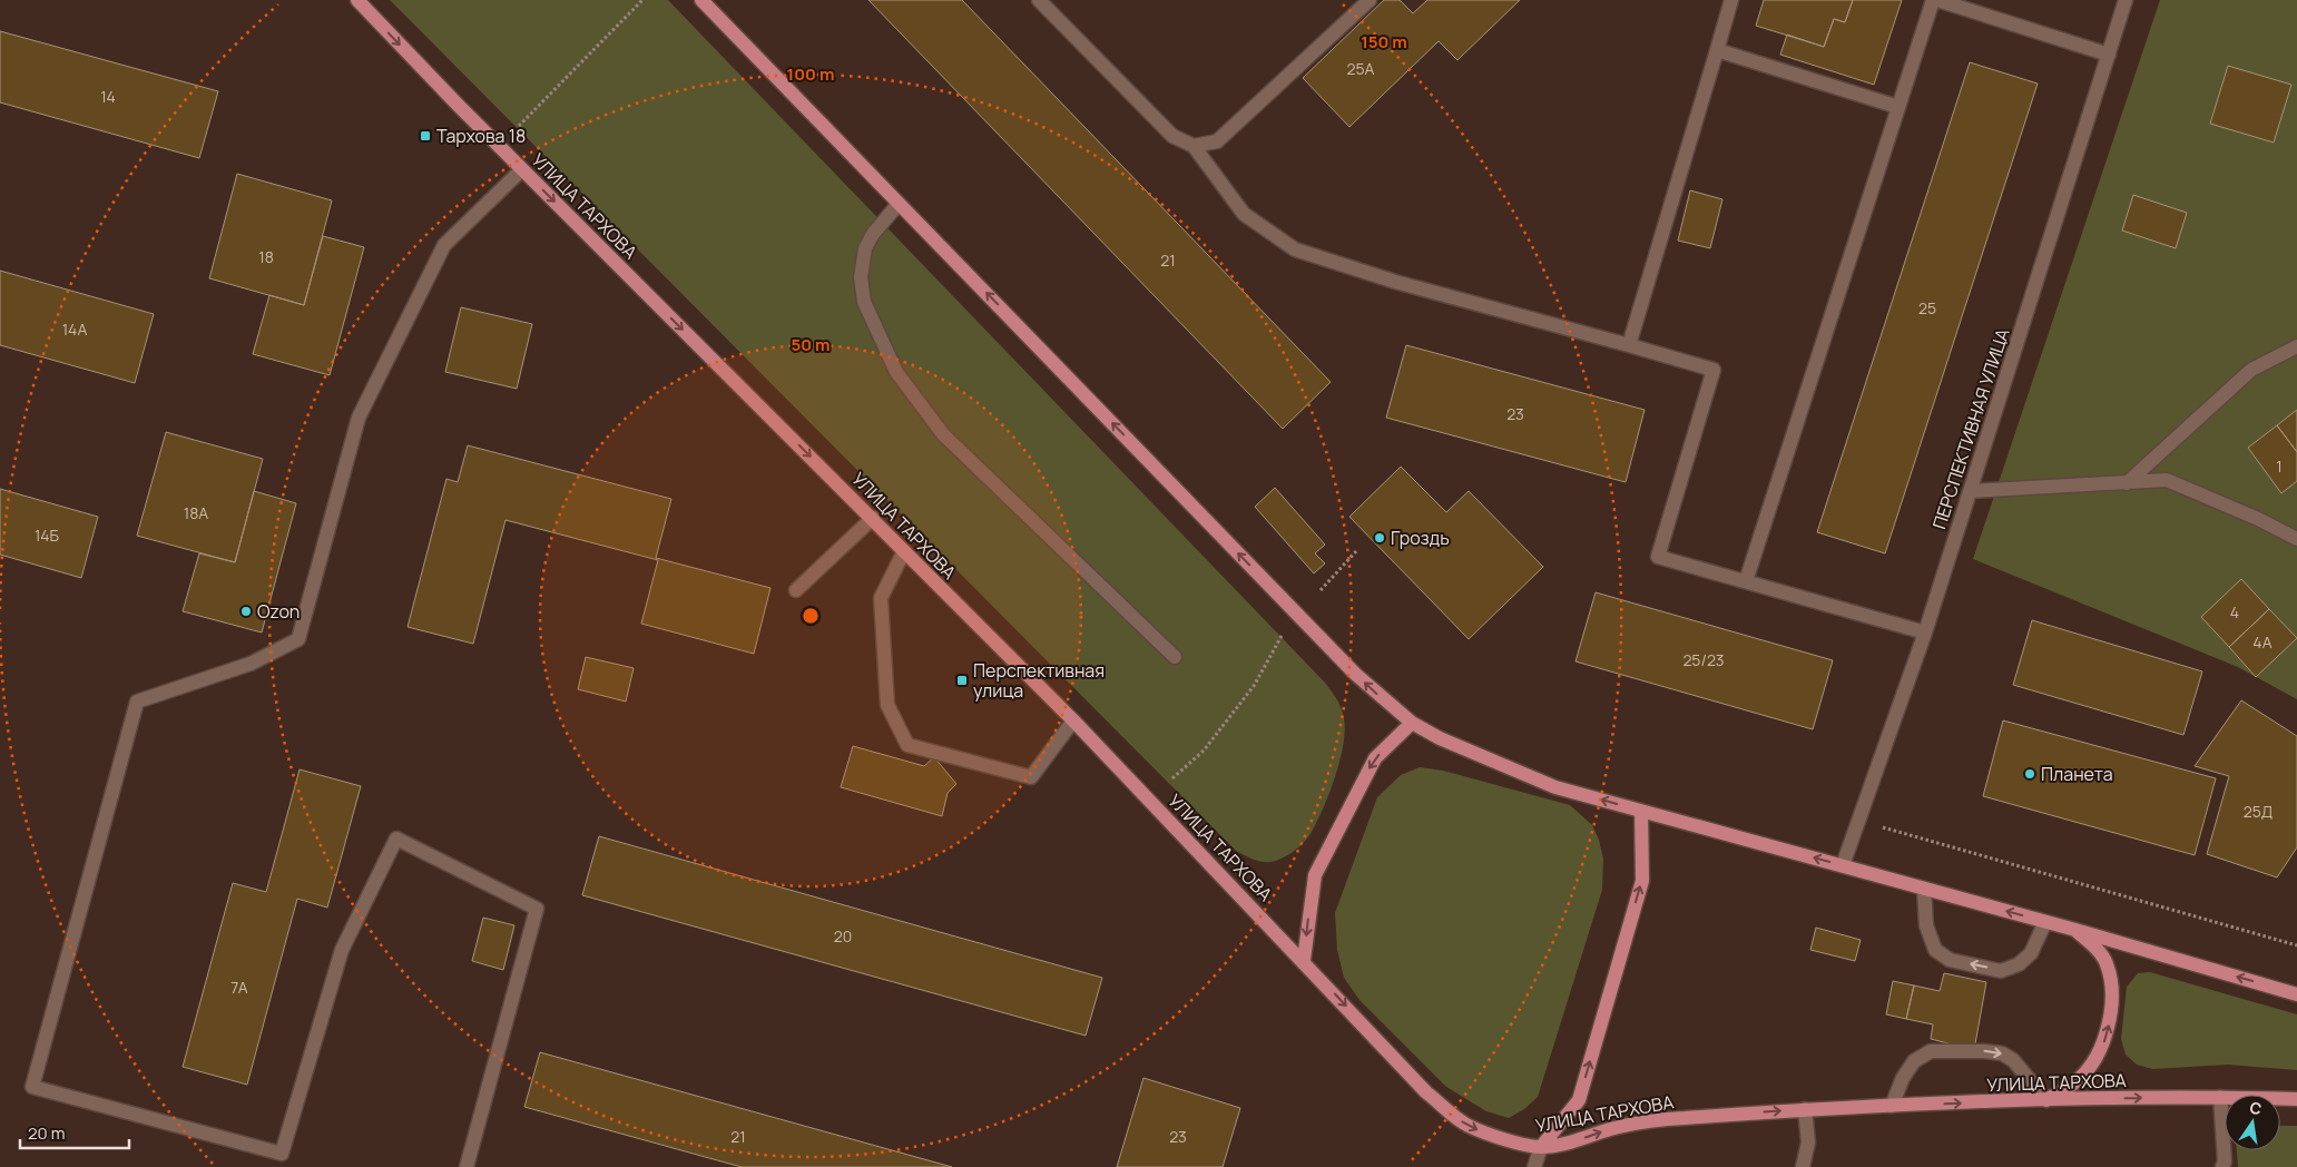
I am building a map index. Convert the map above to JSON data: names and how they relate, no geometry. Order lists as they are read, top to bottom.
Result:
{
  "streets": {
    "main road": ["УЛИЦА ТАРХОВА"],
    "street": ["ПЕРСПЕКТИВНАЯ УЛИЦА"]
  },
  "one_way": ["УЛИЦА ТАРХОВА"],
  "places": {
    "transit": ["Тархова 18", "Перспективная улица"],
    "other": ["Гроздь", "Ozon", "Планета"]
  },
  "house_numbers": [
    "25А",
    "14",
    "18",
    "21",
    "25",
    "14А",
    "23",
    "1",
    "18А",
    "14Б",
    "4",
    "4А",
    "25/23",
    "25Д",
    "20",
    "7А",
    "21",
    "23"
  ],
  "scale_bar": "20 m",
  "north": "top",
  "rings": ["150 m", "100 m", "50 m"]
}
